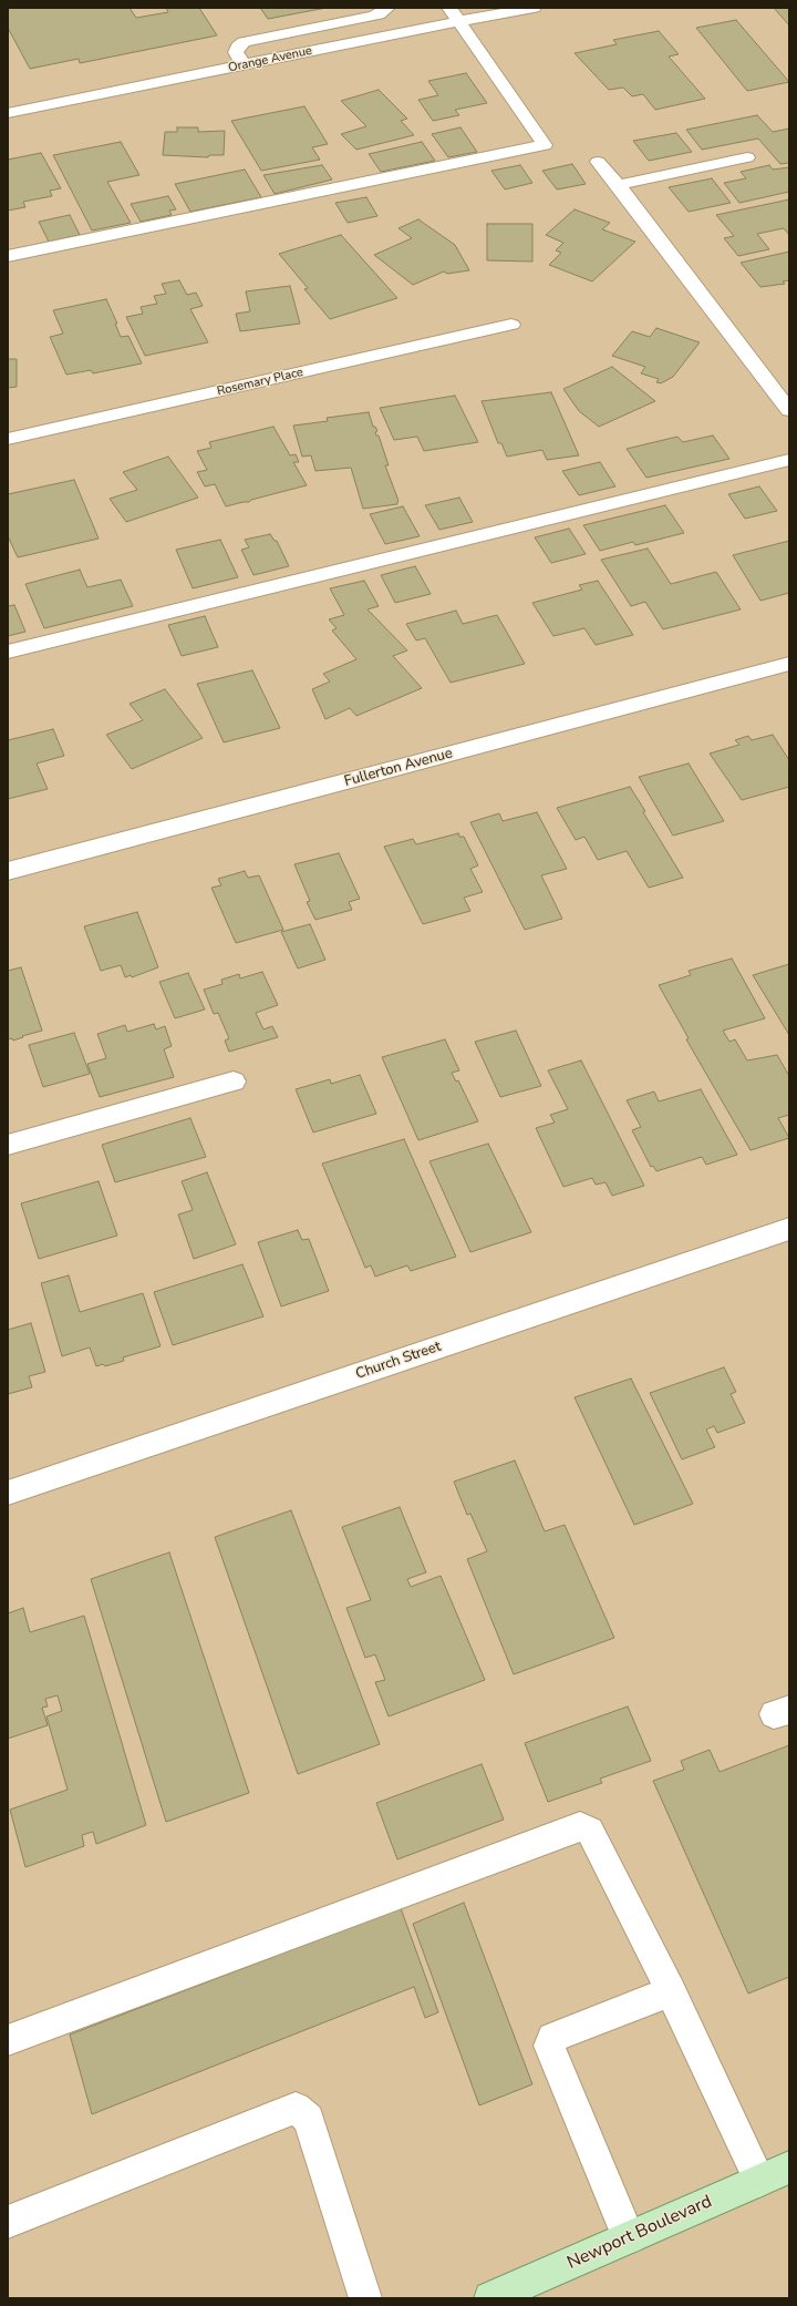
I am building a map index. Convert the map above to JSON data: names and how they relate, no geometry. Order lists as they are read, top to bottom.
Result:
{
  "streets": {
    "main road": ["Newport Boulevard"],
    "street": [
      "Orange Avenue",
      "Rosemary Place",
      "Fullerton Avenue",
      "Church Street"
    ]
  }
}
